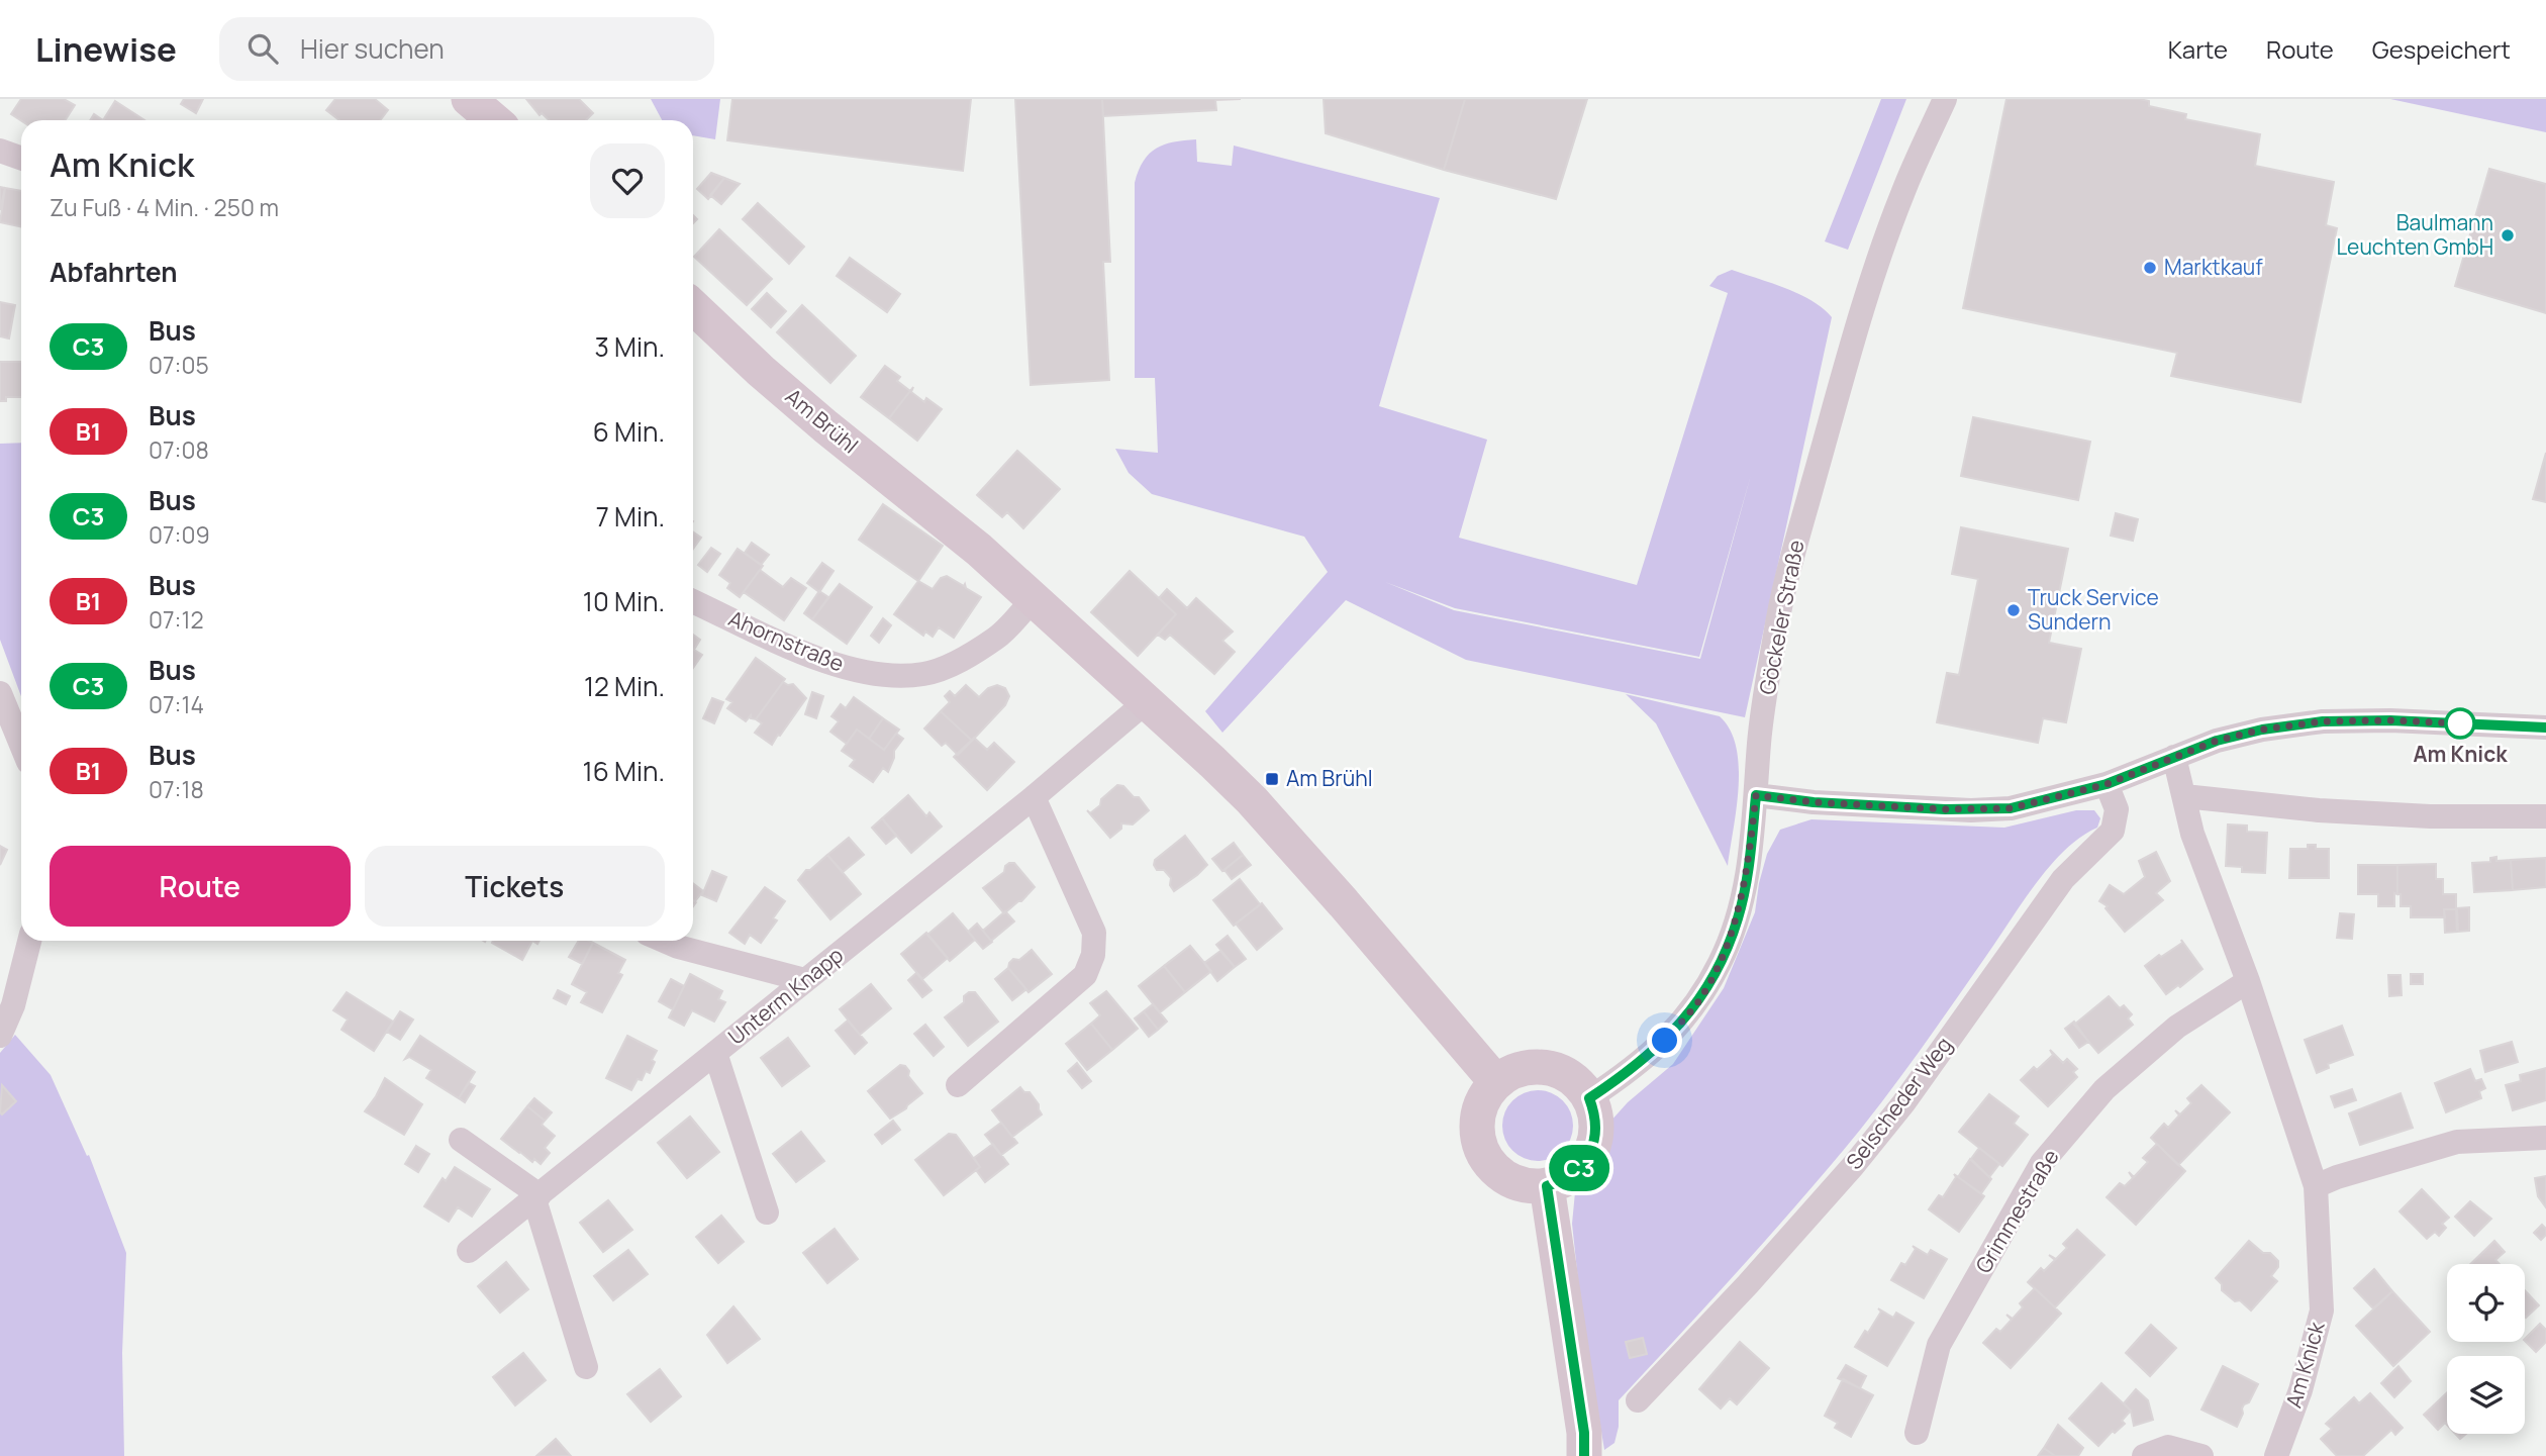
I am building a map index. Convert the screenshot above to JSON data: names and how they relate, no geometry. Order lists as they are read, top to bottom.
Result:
{
  "streets": {
    "street": [
      "Am Brühl",
      "Göckeler Straße",
      "Ahornstraße",
      "Unterm Knapp",
      "Selscheder Weg",
      "Grimmestraße",
      "Am Knick"
    ]
  },
  "crossings": [
    ["Am Brühl", "Göckeler Straße"],
    ["Am Brühl", "Ahornstraße"],
    ["Am Brühl", "Unterm Knapp"],
    ["Grimmestraße", "Am Knick"]
  ],
  "places": {
    "other": [
      "Baulmann Leuchten GmbH",
      "Marktkauf",
      "Truck Service Sundern",
      "Am Knick"
    ],
    "transit": ["Am Brühl"]
  },
  "lines": ["bus line C3"],
  "page": {
    "header": "Linewise",
    "search": "Hier suchen",
    "nav": ["Karte", "Route", "Gespeichert"],
    "on_map": "C3",
    "heading": [
      ["Am Knick", "Zu Fuß · 4 Min. · 250 m"],
      "Abfahrten"
    ],
    "list": [
      {
        "mark": "C3",
        "name": "Bus",
        "note": "07:05",
        "value": "3 Min."
      },
      {
        "mark": "B1",
        "name": "Bus",
        "note": "07:08",
        "value": "6 Min."
      },
      {
        "mark": "C3",
        "name": "Bus",
        "note": "07:09",
        "value": "7 Min."
      },
      {
        "mark": "B1",
        "name": "Bus",
        "note": "07:12",
        "value": "10 Min."
      },
      {
        "mark": "C3",
        "name": "Bus",
        "note": "07:14",
        "value": "12 Min."
      },
      {
        "mark": "B1",
        "name": "Bus",
        "note": "07:18",
        "value": "16 Min."
      }
    ],
    "buttons": ["Route", "Tickets"]
  }
}
